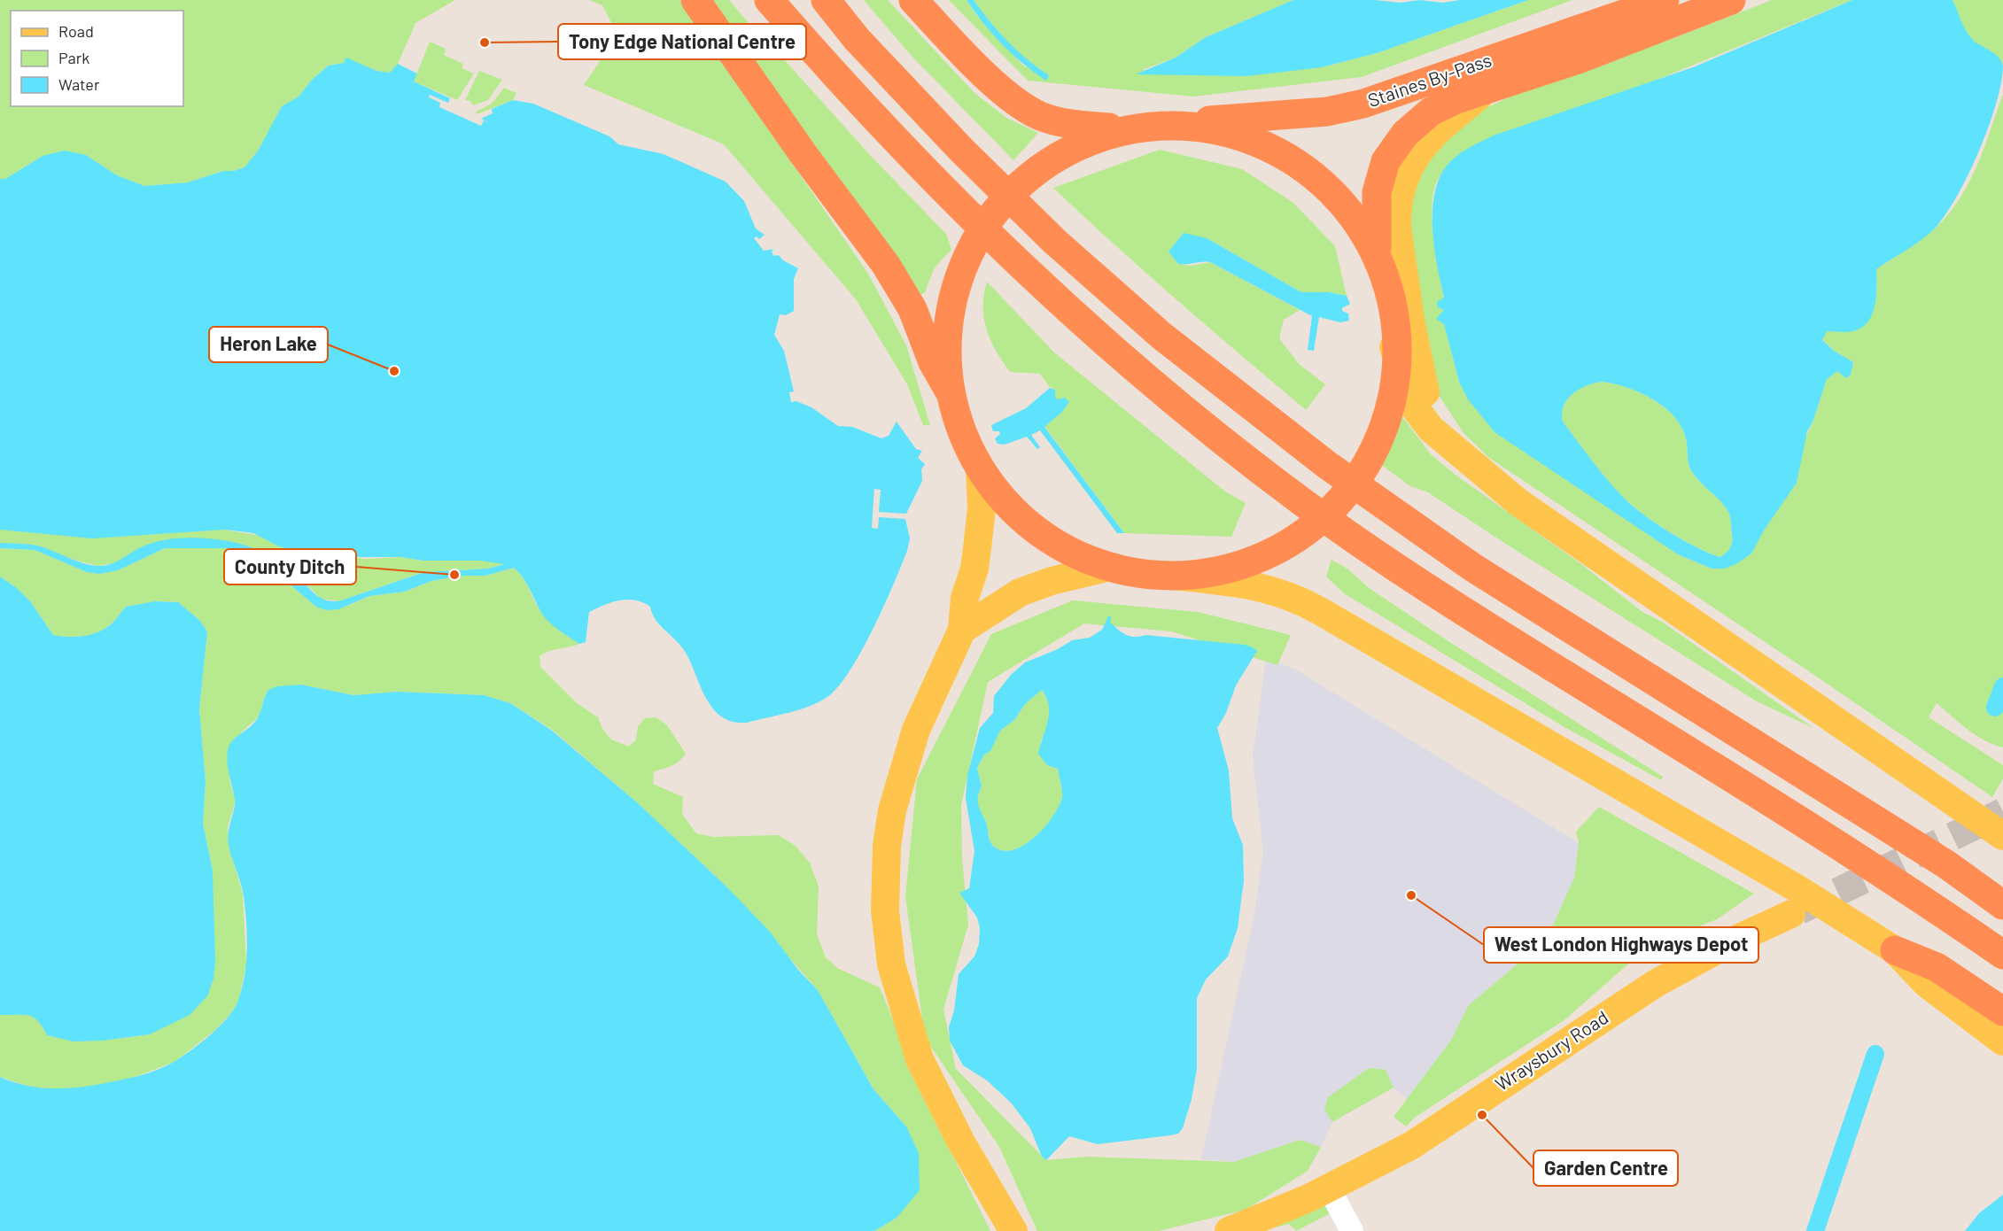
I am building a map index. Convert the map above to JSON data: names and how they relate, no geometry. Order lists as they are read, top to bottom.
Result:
{
  "streets": {
    "highway": ["Staines By-Pass"],
    "main road": ["Wraysbury Road"]
  },
  "places": [
    "Tony Edge National Centre",
    "Heron Lake",
    "County Ditch",
    "West London Highways Depot",
    "Garden Centre"
  ],
  "legend": ["Road", "Park", "Water"]
}
